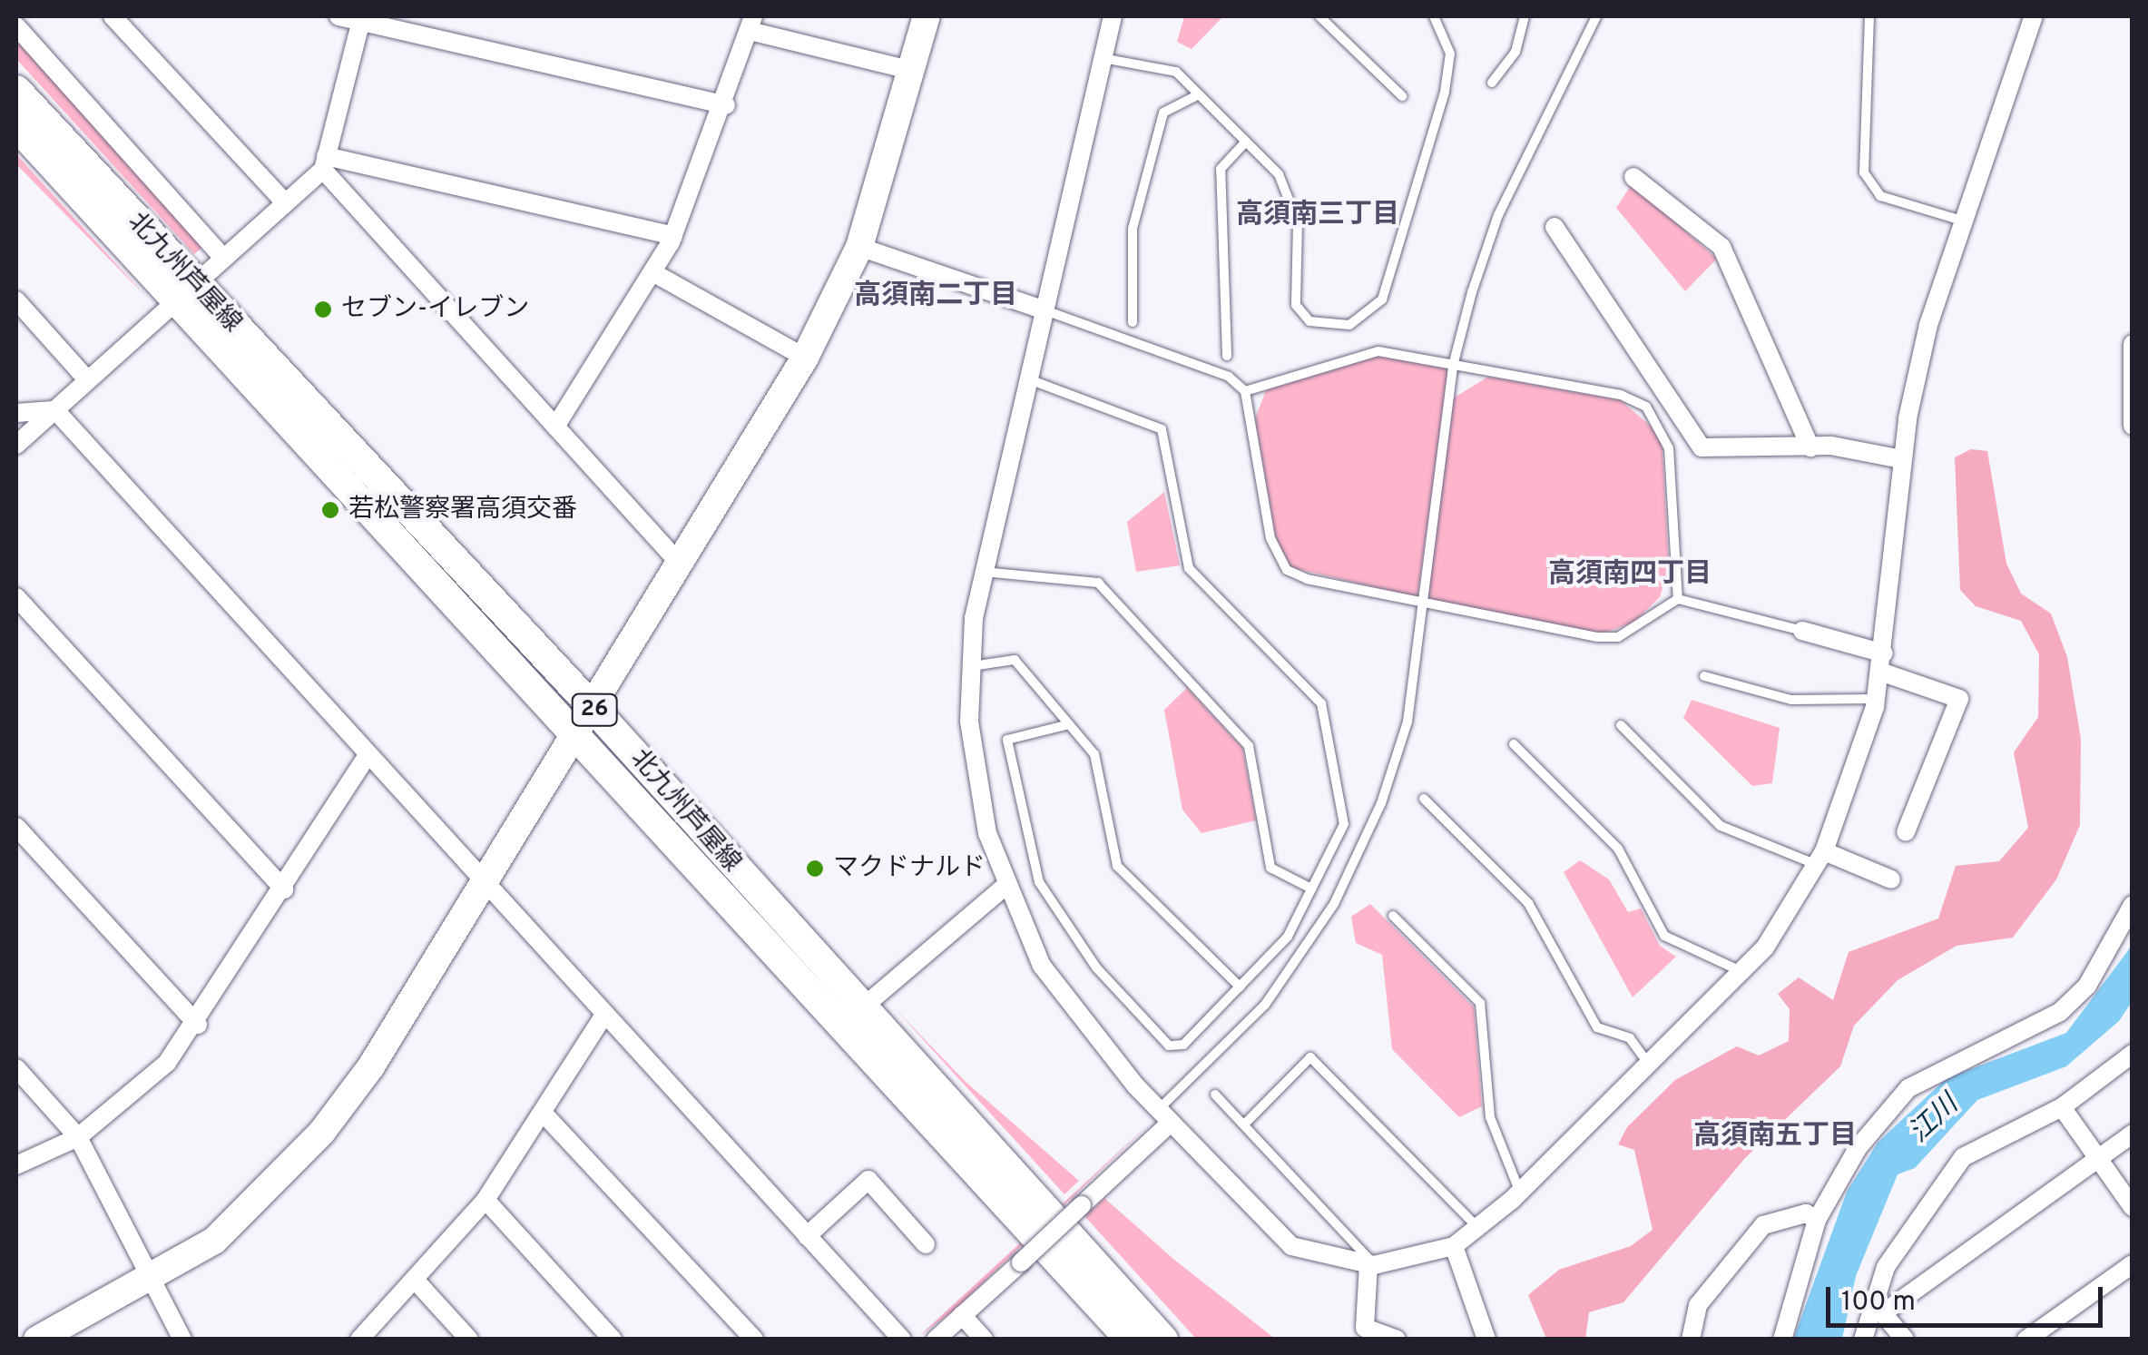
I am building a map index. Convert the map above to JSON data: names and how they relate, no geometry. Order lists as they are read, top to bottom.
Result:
{
  "streets": {
    "main road": ["北九州芦屋線", "26"]
  },
  "districts": [
    "高須南三丁目",
    "高須南二丁目",
    "高須南四丁目",
    "高須南五丁目"
  ],
  "water": ["江川"],
  "places": ["セブン-イレブン", "若松警察署高須交番", "マクドナルド"],
  "scale_bar": "100 m"
}
